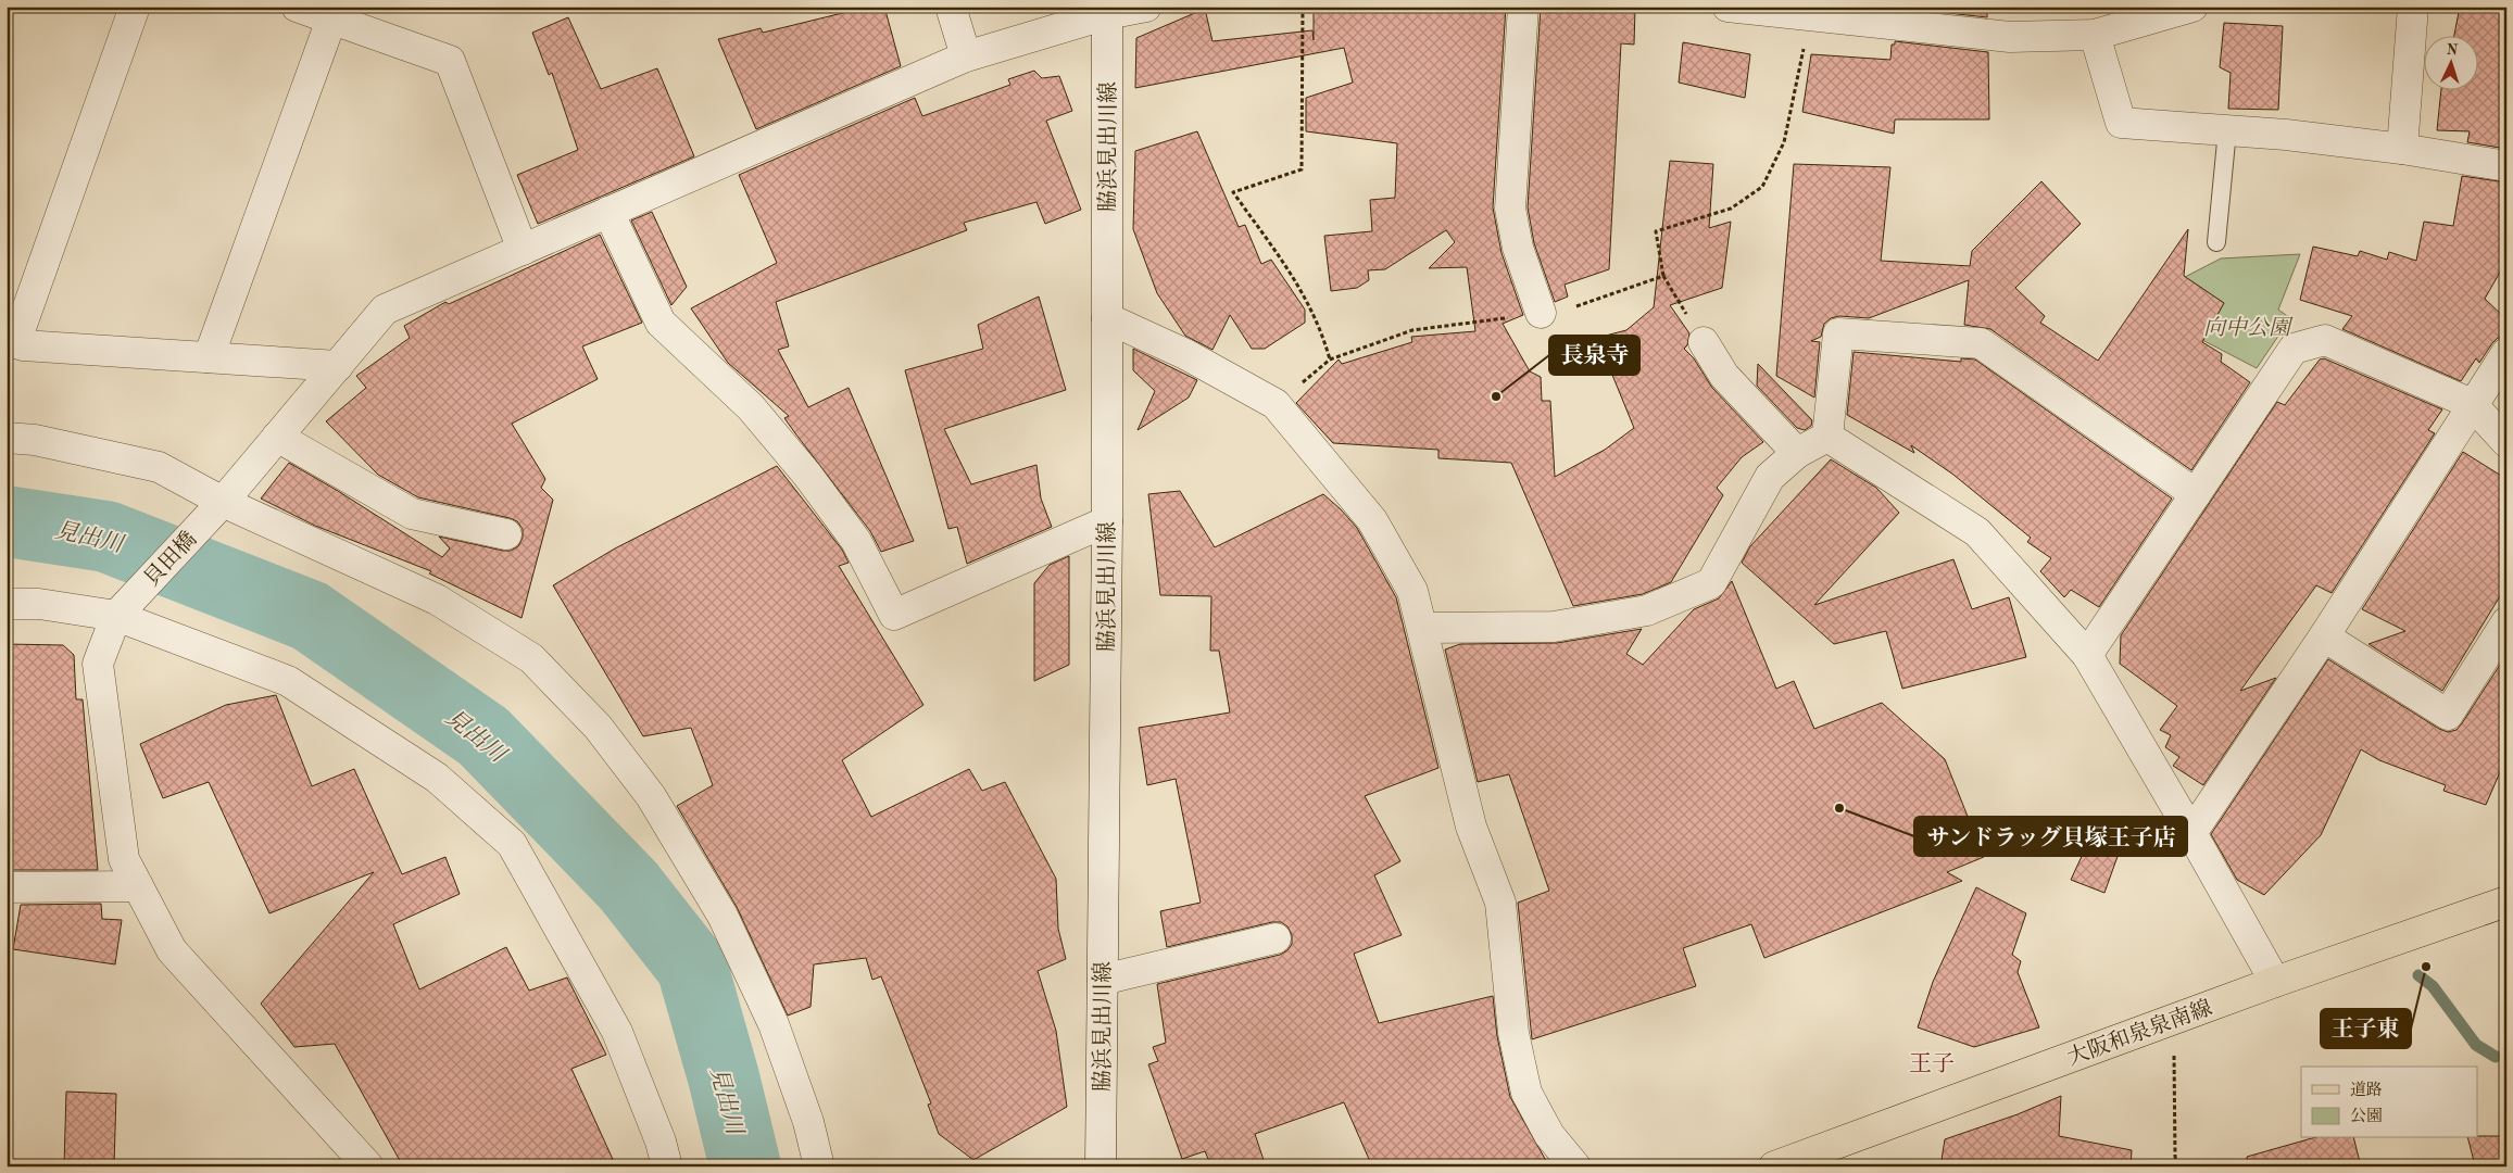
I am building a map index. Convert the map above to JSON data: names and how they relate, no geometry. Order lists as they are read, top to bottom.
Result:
{
  "streets": {
    "main road": ["大阪和泉泉南線"],
    "street": ["脇浜見出川線", "貝田橋"]
  },
  "crossings": [
    ["脇浜見出川線", "貝田橋"]
  ],
  "districts": ["王子"],
  "water": ["見出川"],
  "parks": ["向中公園"],
  "places": ["長泉寺", "サンドラッグ貝塚王子店", "王子東"],
  "legend": ["道路", "公園"],
  "north": "top"
}
